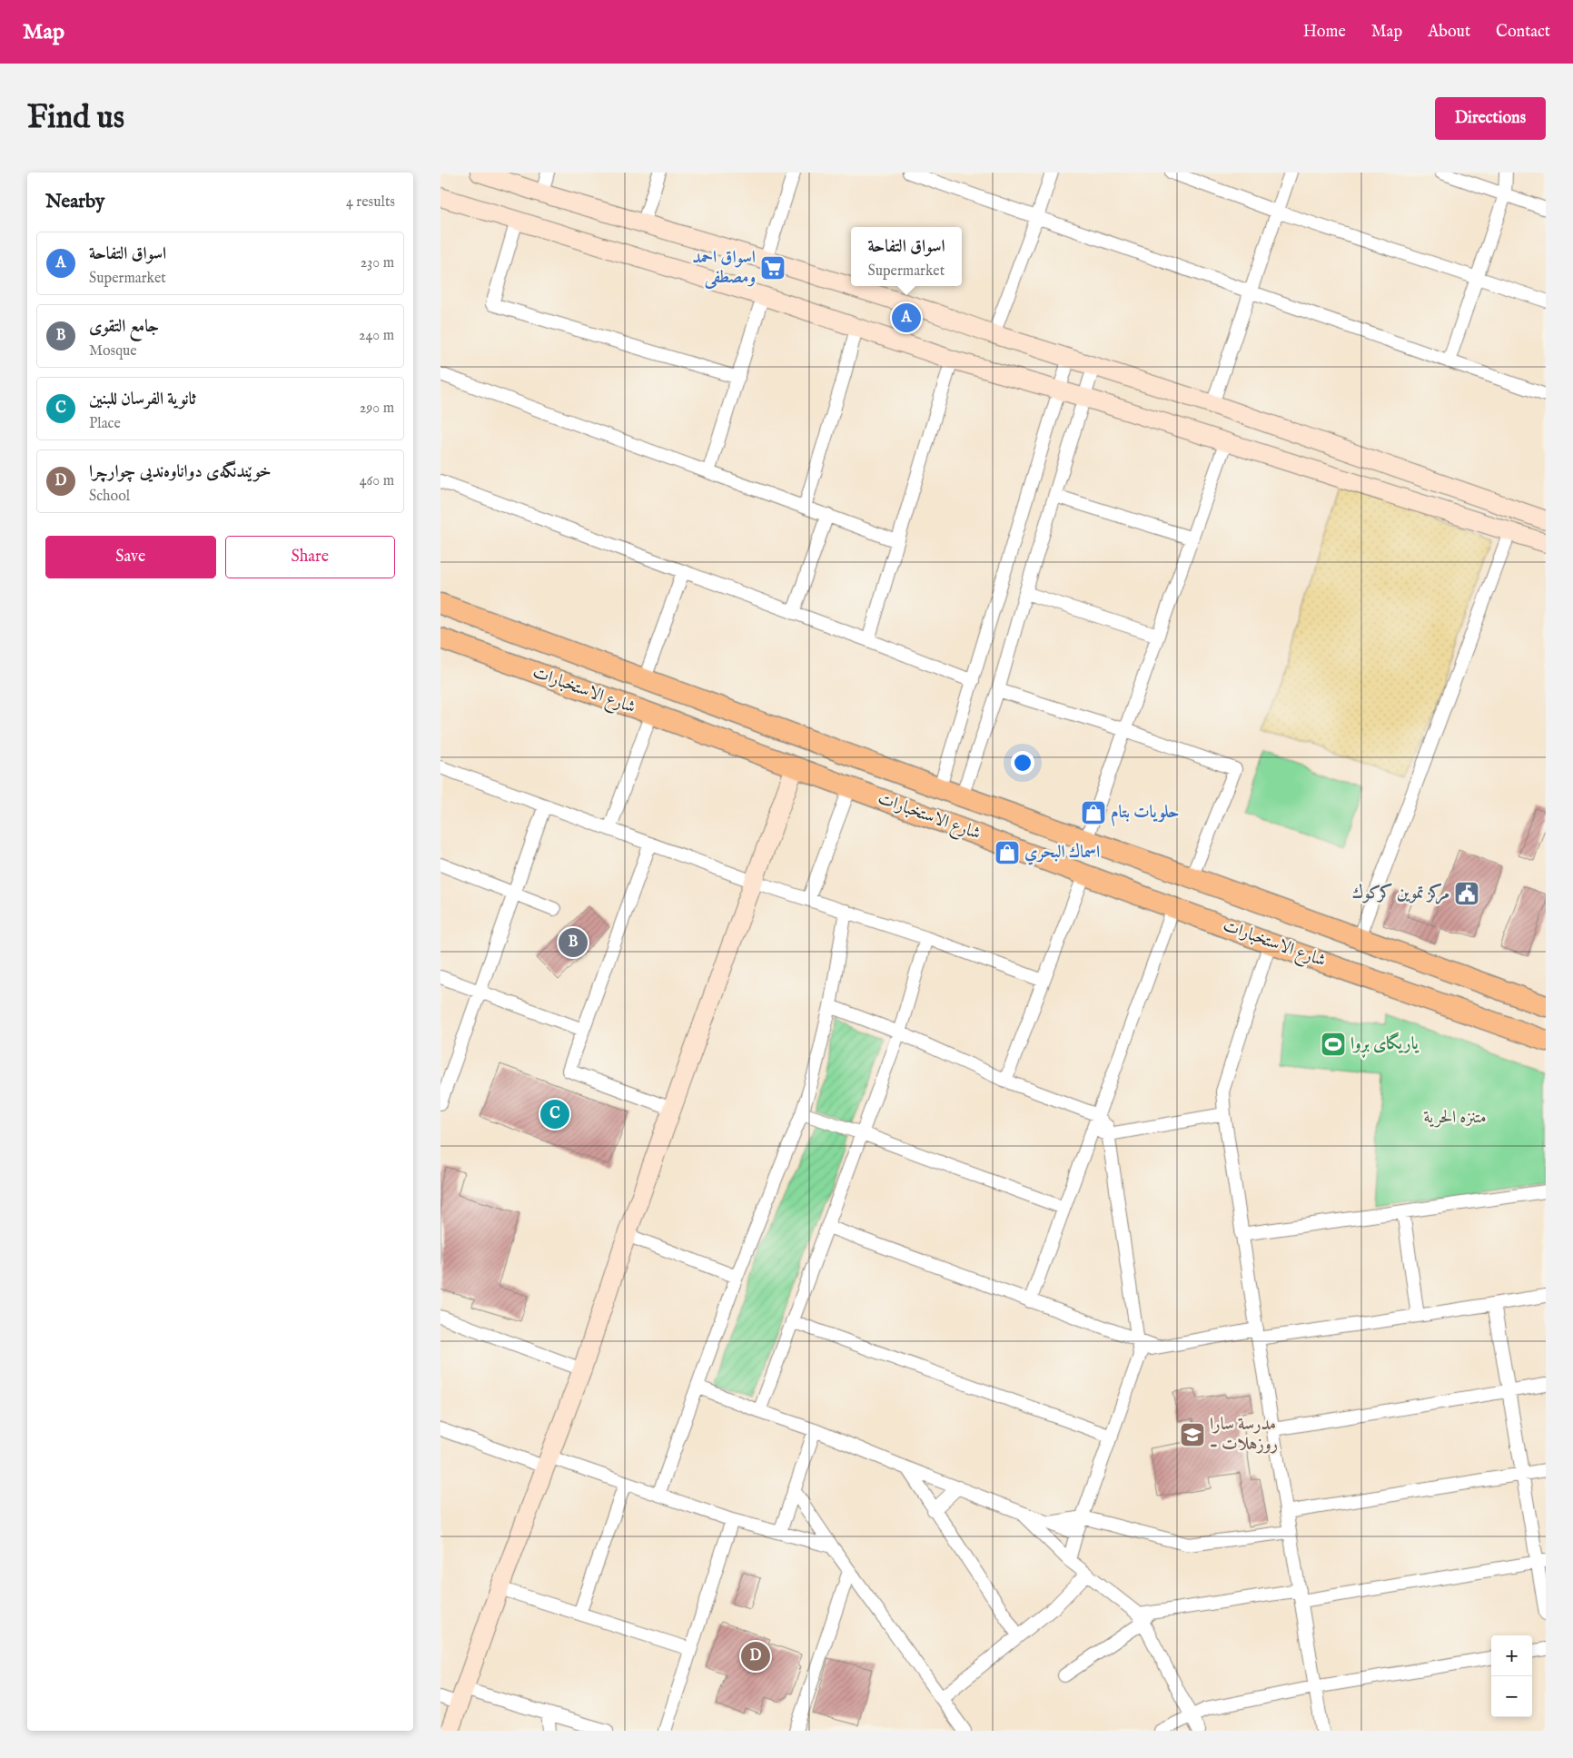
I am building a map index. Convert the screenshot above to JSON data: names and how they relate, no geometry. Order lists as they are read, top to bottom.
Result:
{
  "streets": {
    "main road": ["شارع الاستخبارات"]
  },
  "parks": ["متنزه الحرية"],
  "places": {
    "supermarket": ["اسواق احمد ومصطفى"],
    "shop": ["حلويات بتام", "اسماك البحري"],
    "public building": ["مركز تموين كركوك"],
    "sports": ["یاریگای بڕوا"],
    "school or university": ["مدرسة سارا - روزهلات"]
  },
  "page": {
    "header": "Map",
    "nav": [
      "Home",
      "Map",
      "About",
      "Contact"
    ],
    "buttons": [
      "Directions",
      ["Save", "Share"]
    ],
    "title": "Find us",
    "heading": ["Nearby", "4 results"],
    "popup": ["اسواق التفاحة", "Supermarket"],
    "list": [
      {
        "mark": "A",
        "name": "اسواق التفاحة",
        "note": "Supermarket",
        "value": "230 m"
      },
      {
        "mark": "B",
        "name": "جامع التقوى",
        "note": "Mosque",
        "value": "240 m"
      },
      {
        "mark": "C",
        "name": "ثانوية الفرسان للبنين",
        "note": "Place",
        "value": "290 m"
      },
      {
        "mark": "D",
        "name": "خوێندنگەی دواناوەندیی چوارچرا",
        "note": "School",
        "value": "460 m"
      }
    ],
    "pins": [
      "A",
      "B",
      "C",
      "D"
    ],
    "map_buttons": ["+", "−"]
  }
}
